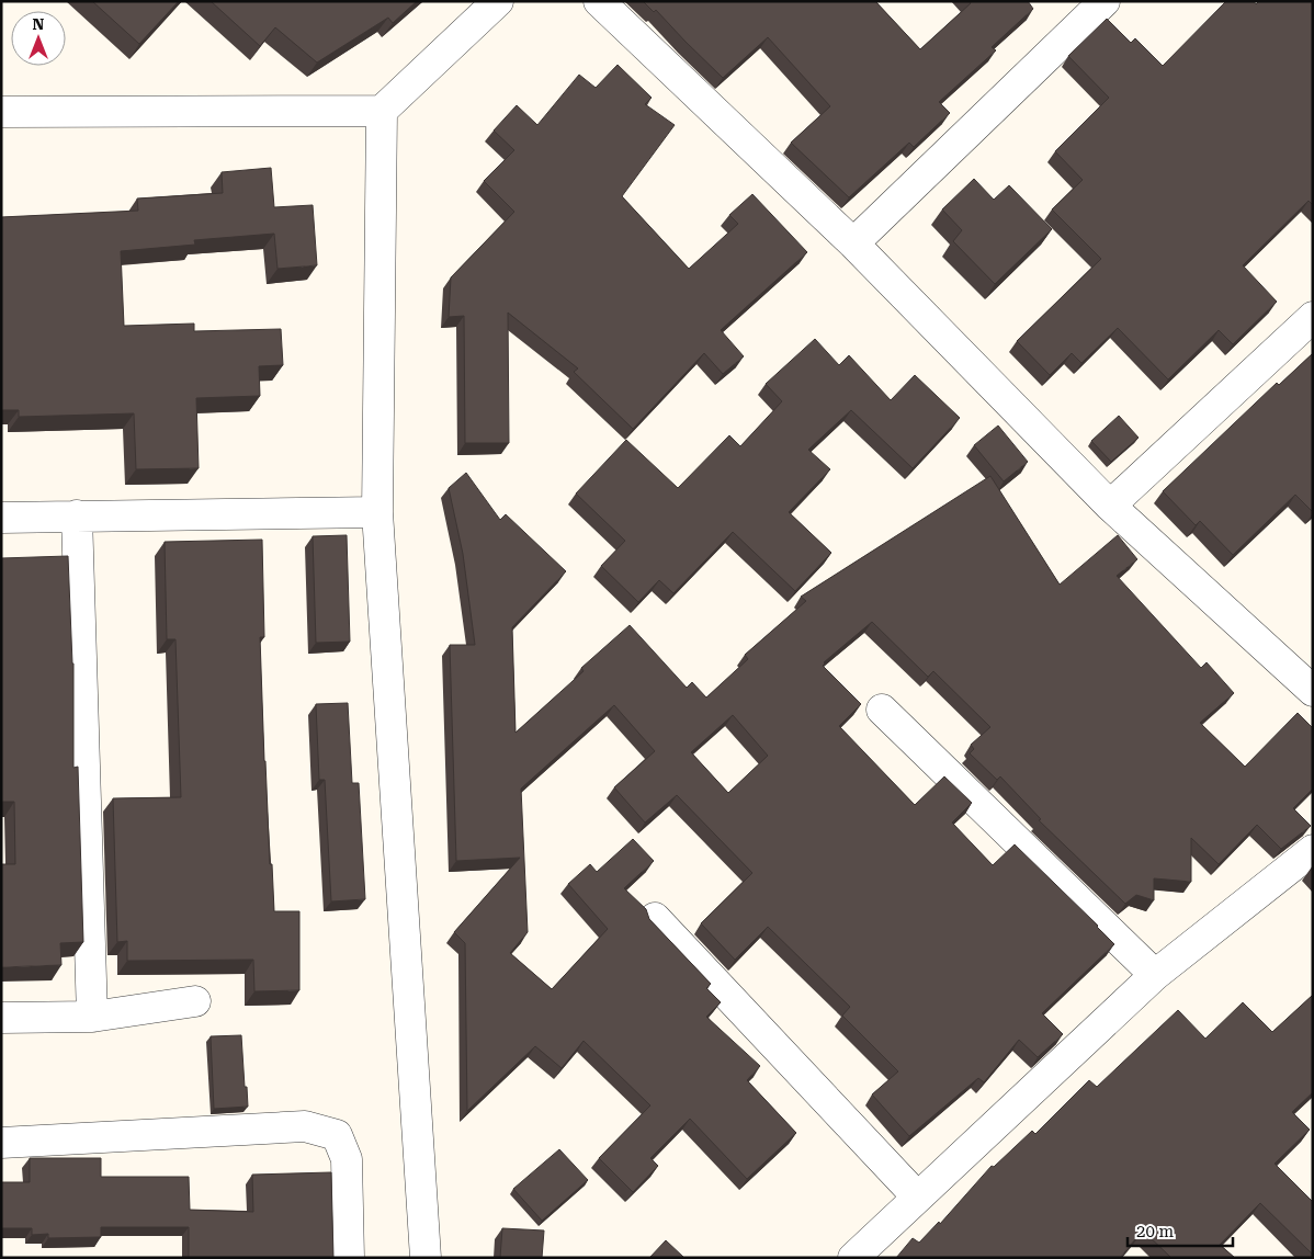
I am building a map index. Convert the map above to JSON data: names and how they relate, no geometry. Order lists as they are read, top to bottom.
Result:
{
  "scale_bar": "20 m",
  "north": "top"
}
